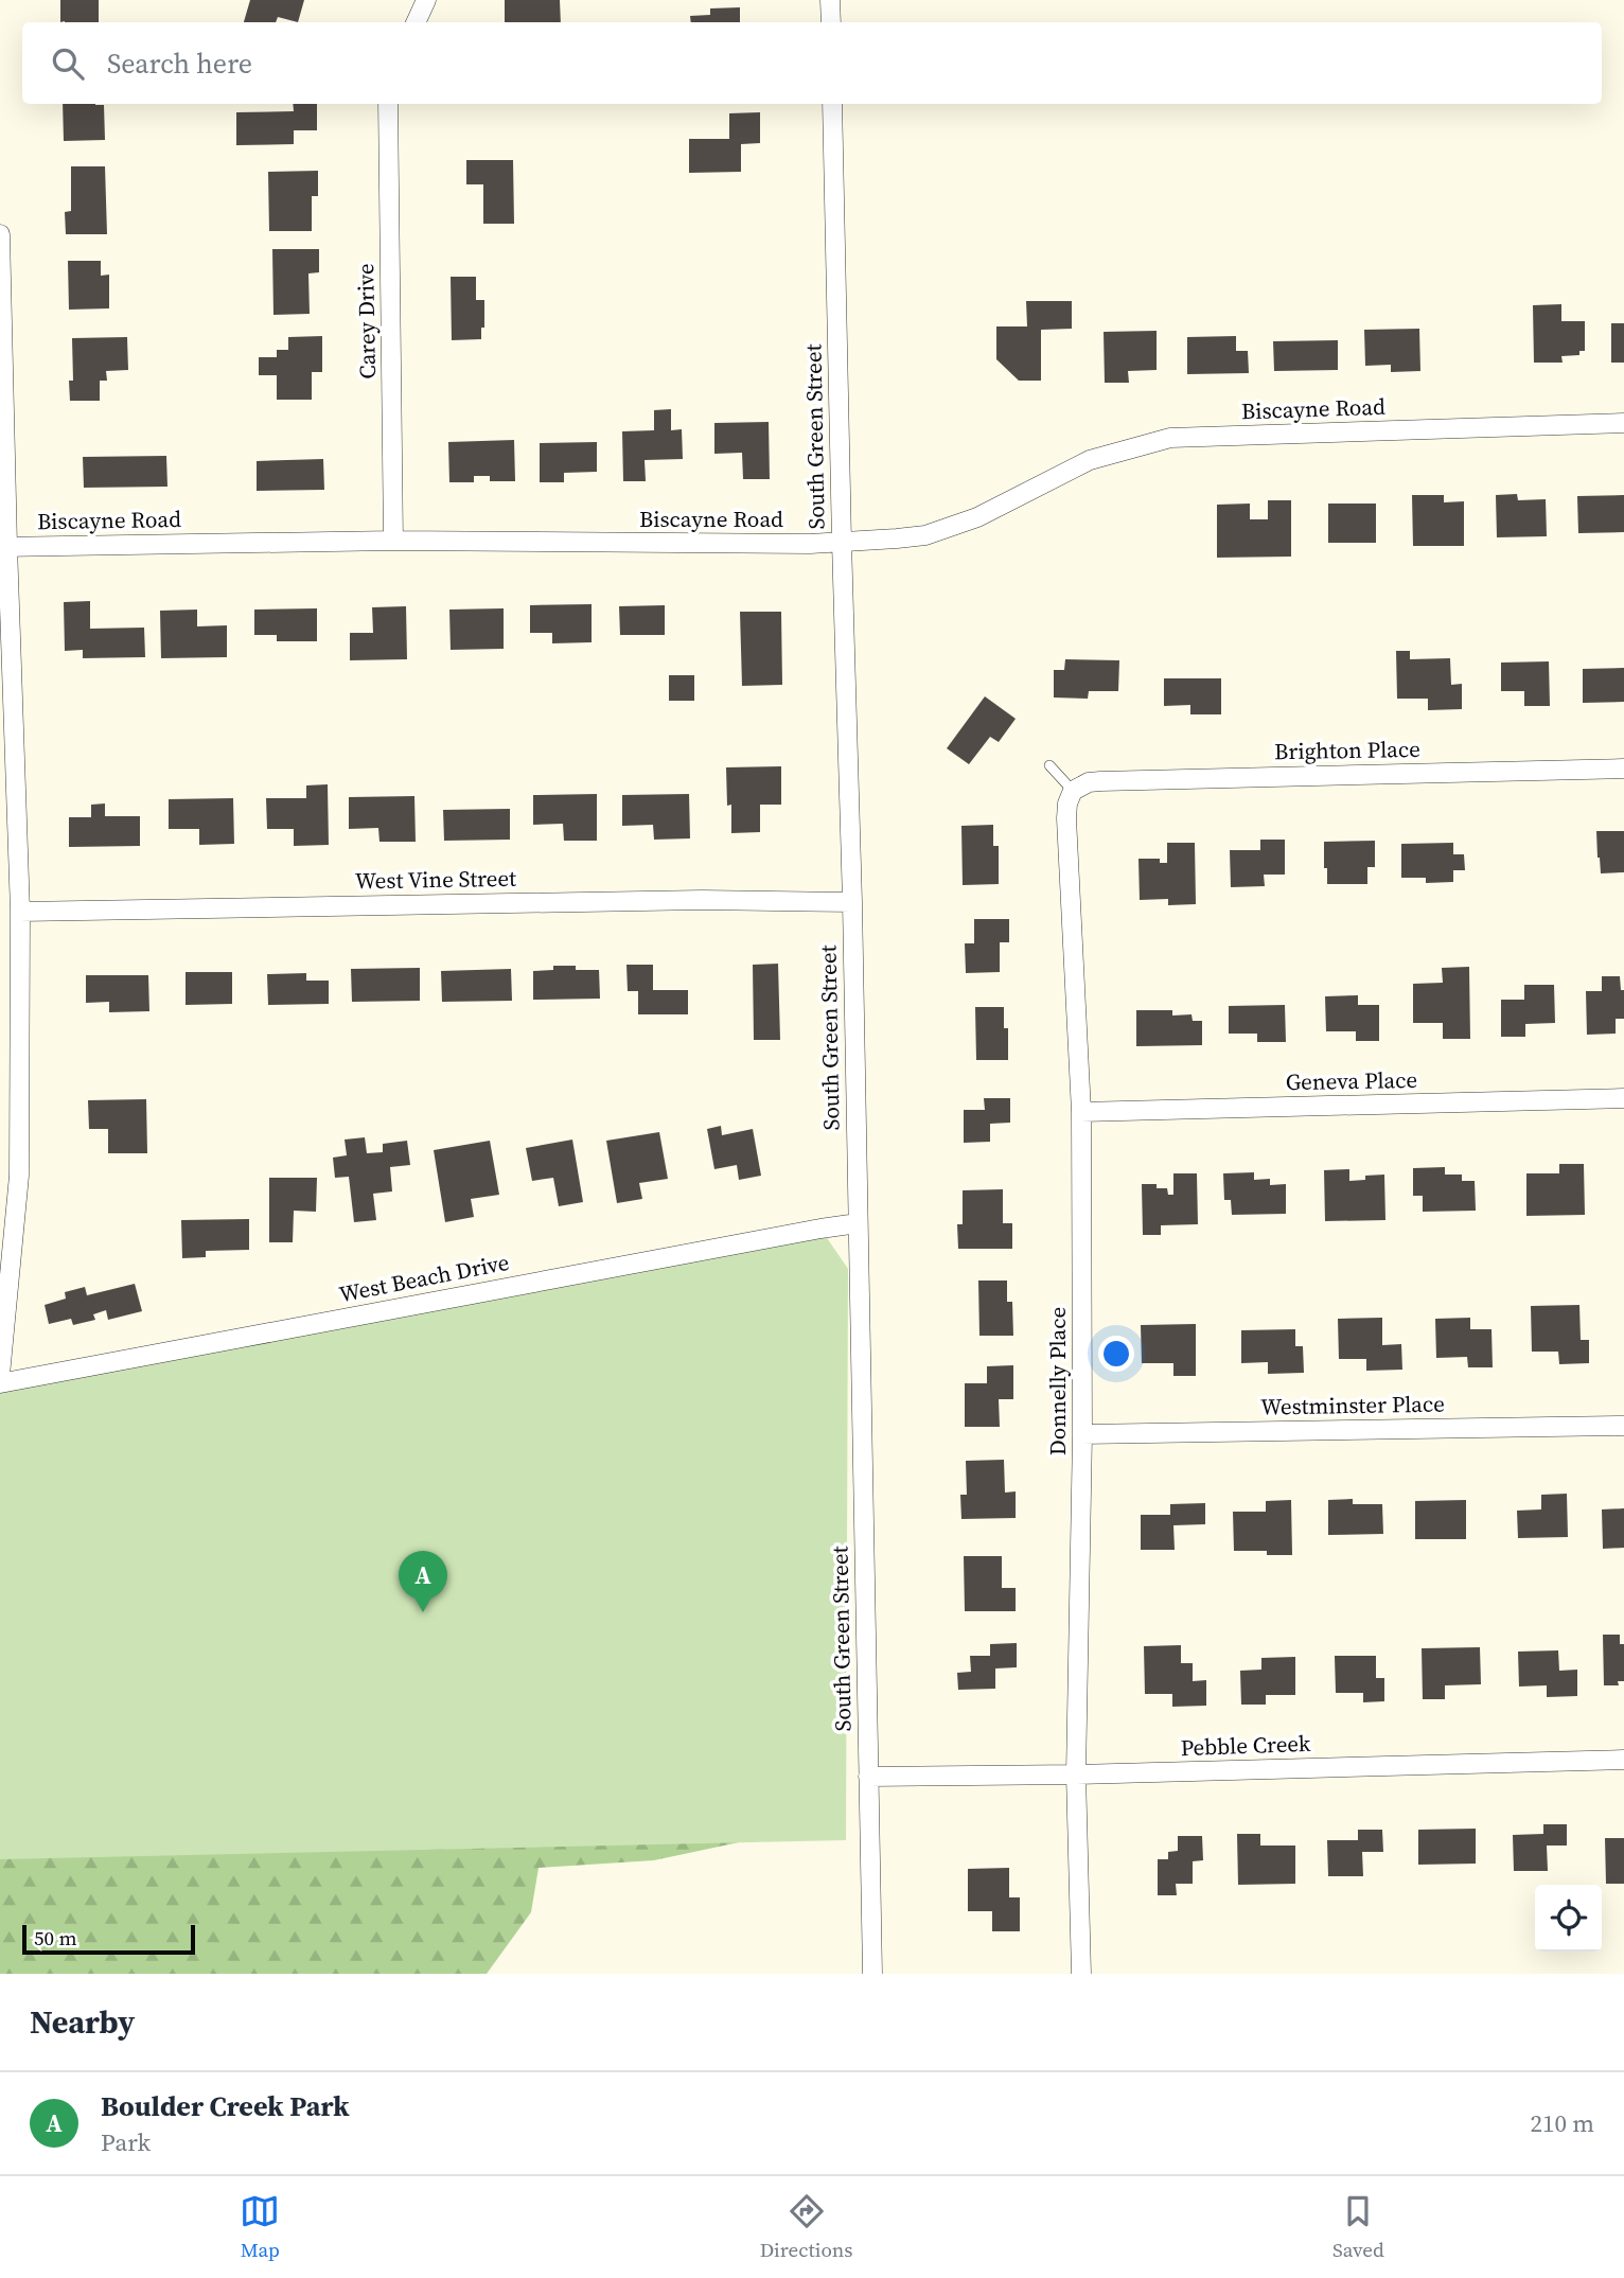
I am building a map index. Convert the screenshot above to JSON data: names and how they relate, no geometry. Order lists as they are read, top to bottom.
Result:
{
  "streets": {
    "street": [
      "Carey Drive",
      "Biscayne Road",
      "South Green Street",
      "Brighton Place",
      "West Vine Street",
      "Geneva Place",
      "West Beach Drive",
      "Donnelly Place",
      "Westminster Place",
      "Pebble Creek"
    ]
  },
  "crossings": [
    ["Carey Drive", "Biscayne Road"],
    ["Biscayne Road", "South Green Street"],
    ["South Green Street", "West Vine Street"],
    ["South Green Street", "West Beach Drive"],
    ["South Green Street", "Pebble Creek"],
    ["Brighton Place", "Donnelly Place"],
    ["Geneva Place", "Donnelly Place"],
    ["Donnelly Place", "Westminster Place"],
    ["Donnelly Place", "Pebble Creek"]
  ],
  "scale_bar": "50 m",
  "page": {
    "search": "Search here",
    "pins": "A",
    "scale": "50 m",
    "heading": "Nearby",
    "list": [
      {
        "mark": "A",
        "name": "Boulder Creek Park",
        "note": "Park",
        "value": "210 m"
      }
    ],
    "nav": ["Map", "Directions", "Saved"]
  }
}
